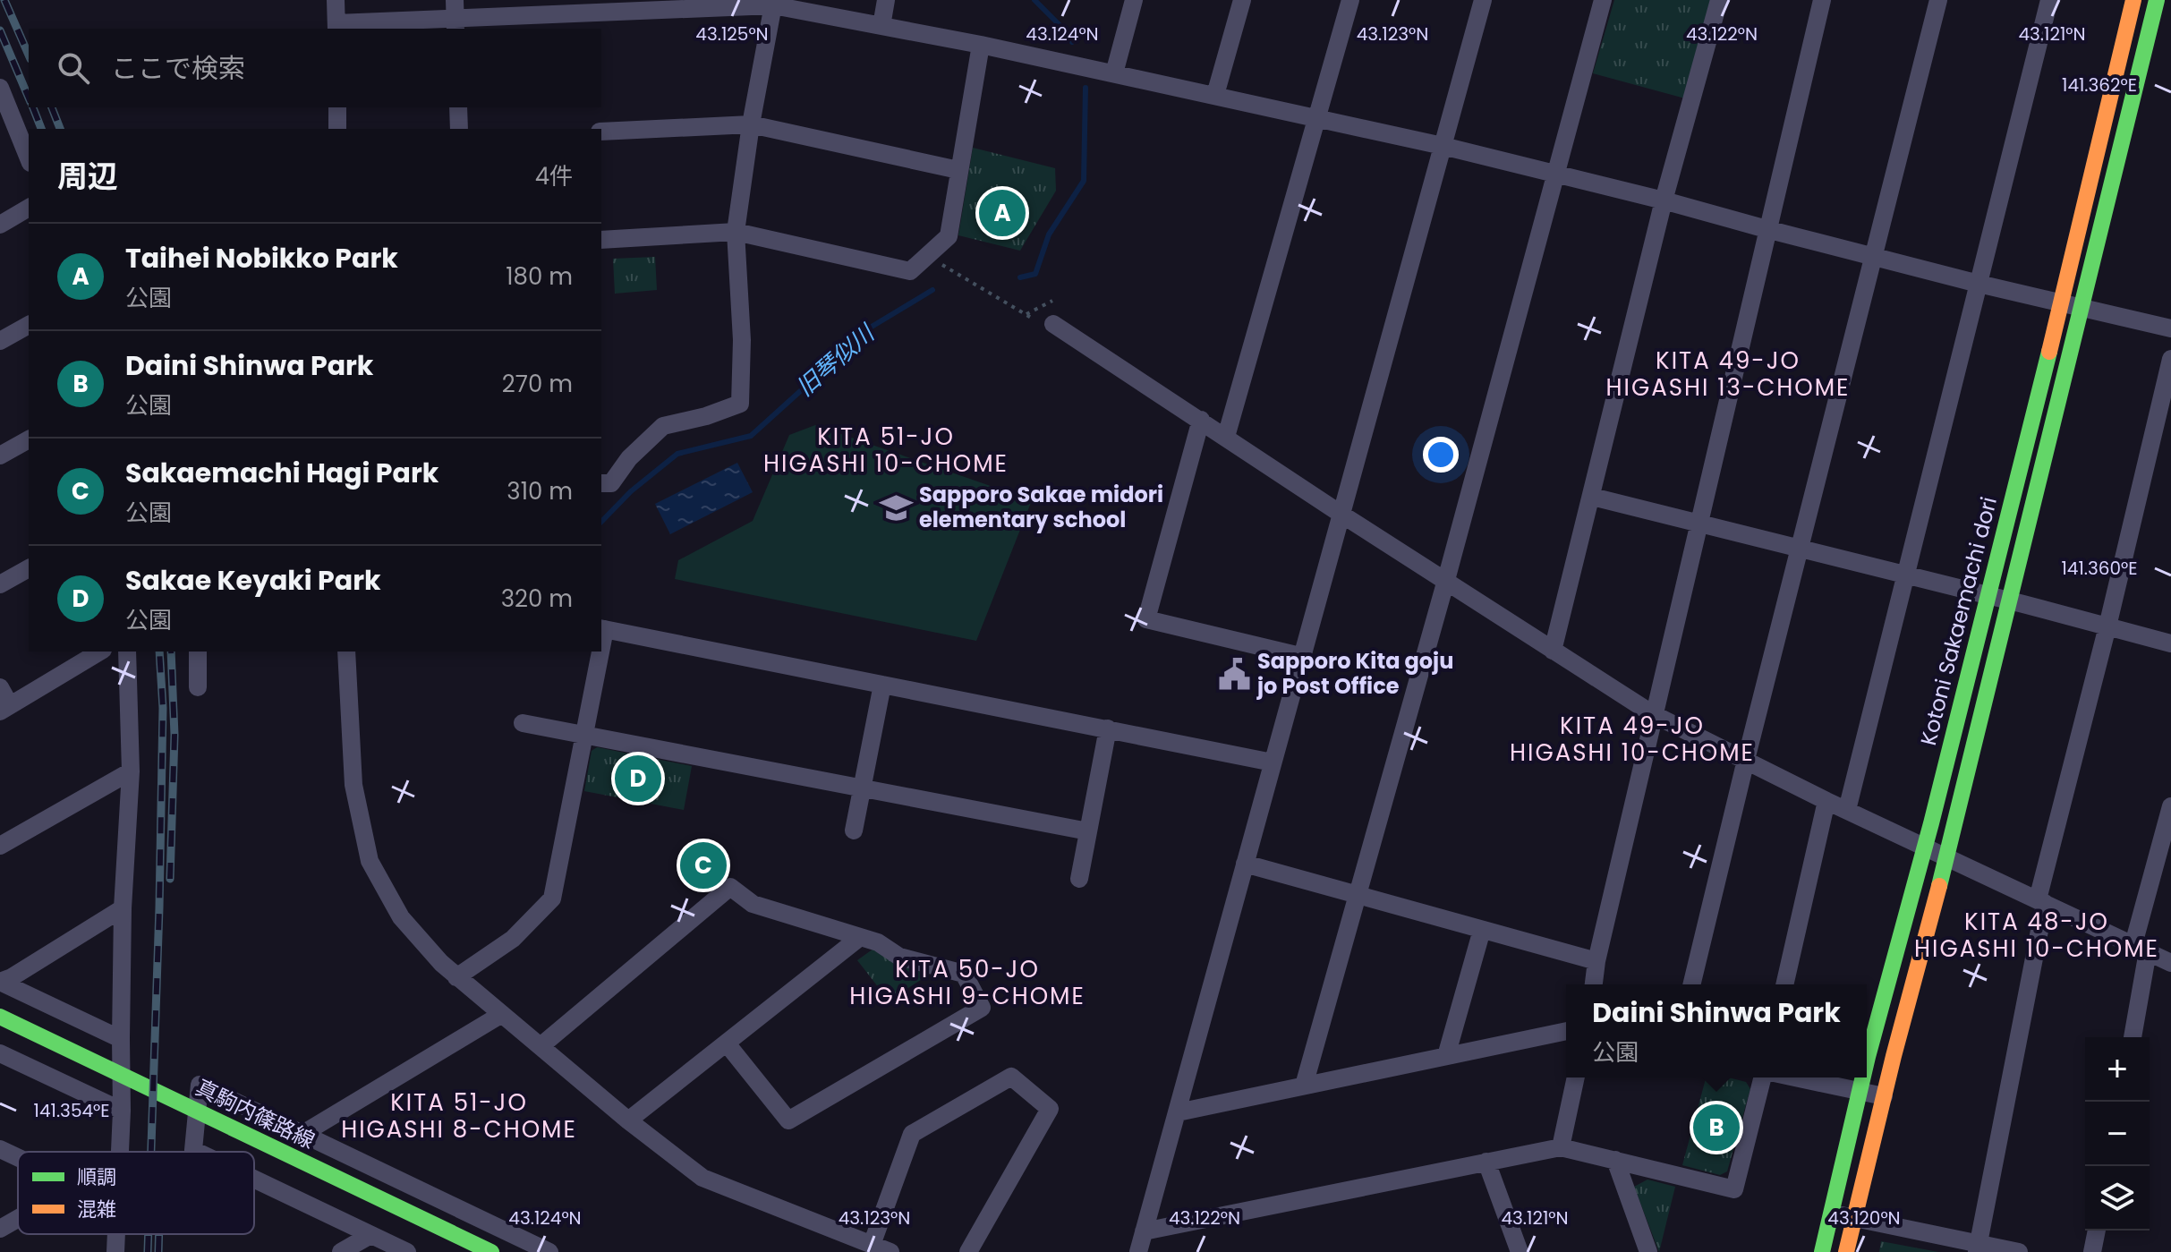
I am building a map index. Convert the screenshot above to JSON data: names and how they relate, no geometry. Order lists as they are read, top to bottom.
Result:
{
  "streets": {
    "street": ["Kotoni Sakaemachi dori", "真駒内篠路線"]
  },
  "districts": [
    "KITA 49-JO HIGASHI 13-CHOME",
    "KITA 51-JO HIGASHI 10-CHOME",
    "KITA 49-JO HIGASHI 10-CHOME",
    "KITA 48-JO HIGASHI 10-CHOME",
    "KITA 50-JO HIGASHI 9-CHOME",
    "KITA 51-JO HIGASHI 8-CHOME"
  ],
  "water": ["旧琴似川"],
  "places": {
    "school or university": ["Sapporo Sakae midori elementary school"],
    "public building": ["Sapporo Kita goju jo Post Office"]
  },
  "legend": ["順調", "混雑"],
  "page": {
    "search": "ここで検索",
    "heading": ["周辺", "4件"],
    "pins": [
      "A",
      "D",
      "C",
      "B"
    ],
    "list": [
      {
        "mark": "A",
        "name": "Taihei Nobikko Park",
        "note": "公園",
        "value": "180 m"
      },
      {
        "mark": "B",
        "name": "Daini Shinwa Park",
        "note": "公園",
        "value": "270 m"
      },
      {
        "mark": "C",
        "name": "Sakaemachi Hagi Park",
        "note": "公園",
        "value": "310 m"
      },
      {
        "mark": "D",
        "name": "Sakae Keyaki Park",
        "note": "公園",
        "value": "320 m"
      }
    ],
    "popup": ["Daini Shinwa Park", "公園"],
    "map_buttons": ["+", "−"]
  },
  "coordinates": [
    "43.125°N",
    "43.124°N",
    "43.123°N",
    "43.122°N",
    "43.121°N",
    "141.362°E",
    "141.360°E",
    "141.354°E",
    "43.120°N"
  ]
}
